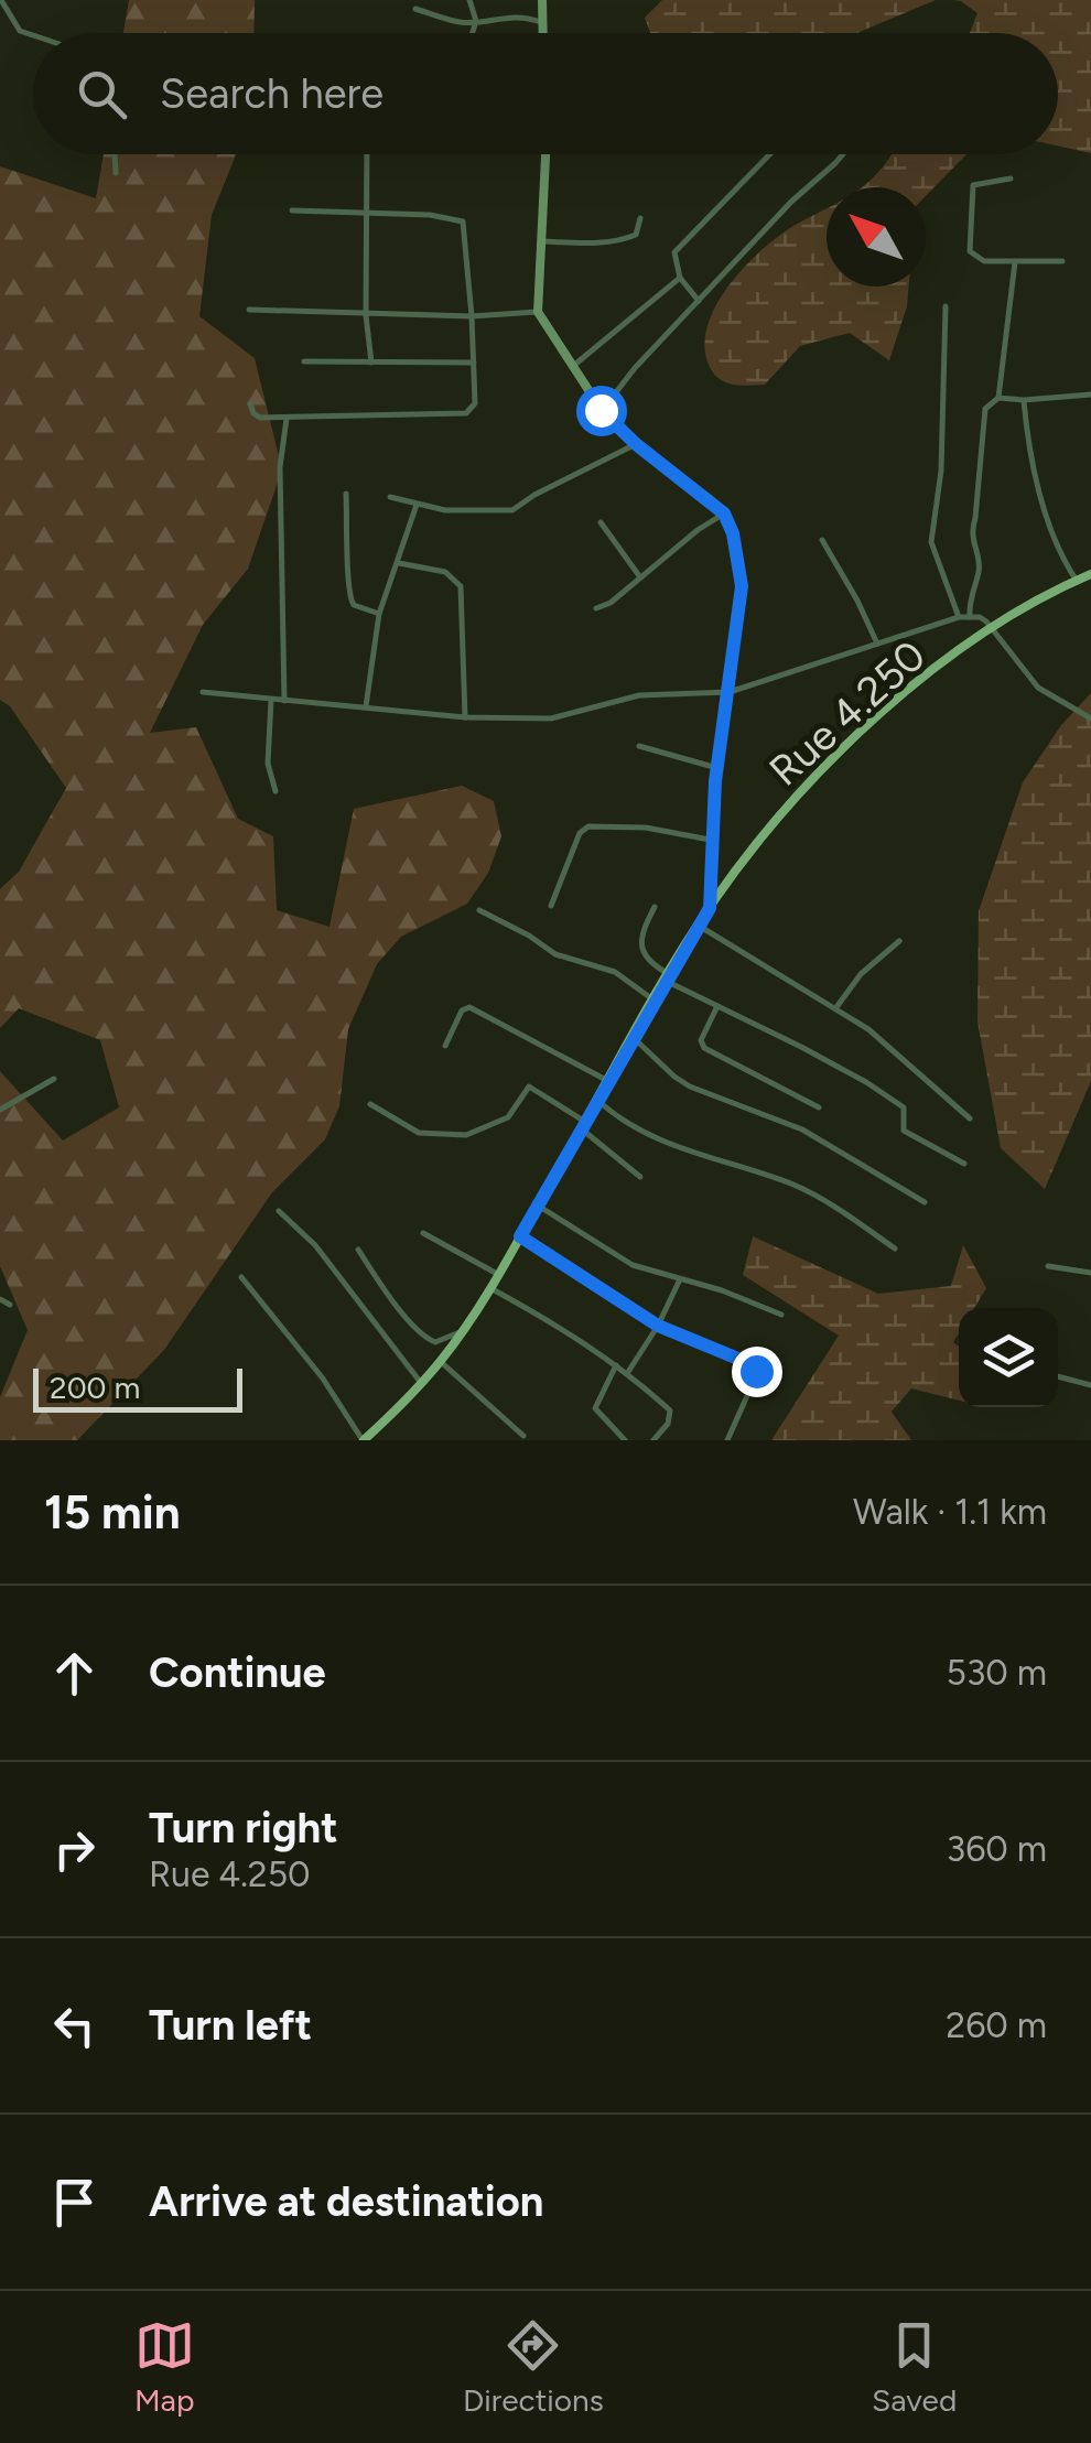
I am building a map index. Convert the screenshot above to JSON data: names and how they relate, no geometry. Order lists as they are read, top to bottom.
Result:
{
  "streets": {
    "main road": ["Rue 4.250"]
  },
  "scale_bar": "200 m",
  "north": "top left",
  "page": {
    "search": "Search here",
    "scale": "200 m",
    "heading": ["15 min", "Walk · 1.1 km"],
    "list": [
      ["Continue", "530 m"],
      ["Turn right", "Rue 4.250", "360 m"],
      ["Turn left", "260 m"],
      "Arrive at destination"
    ],
    "nav": ["Map", "Directions", "Saved"]
  }
}
